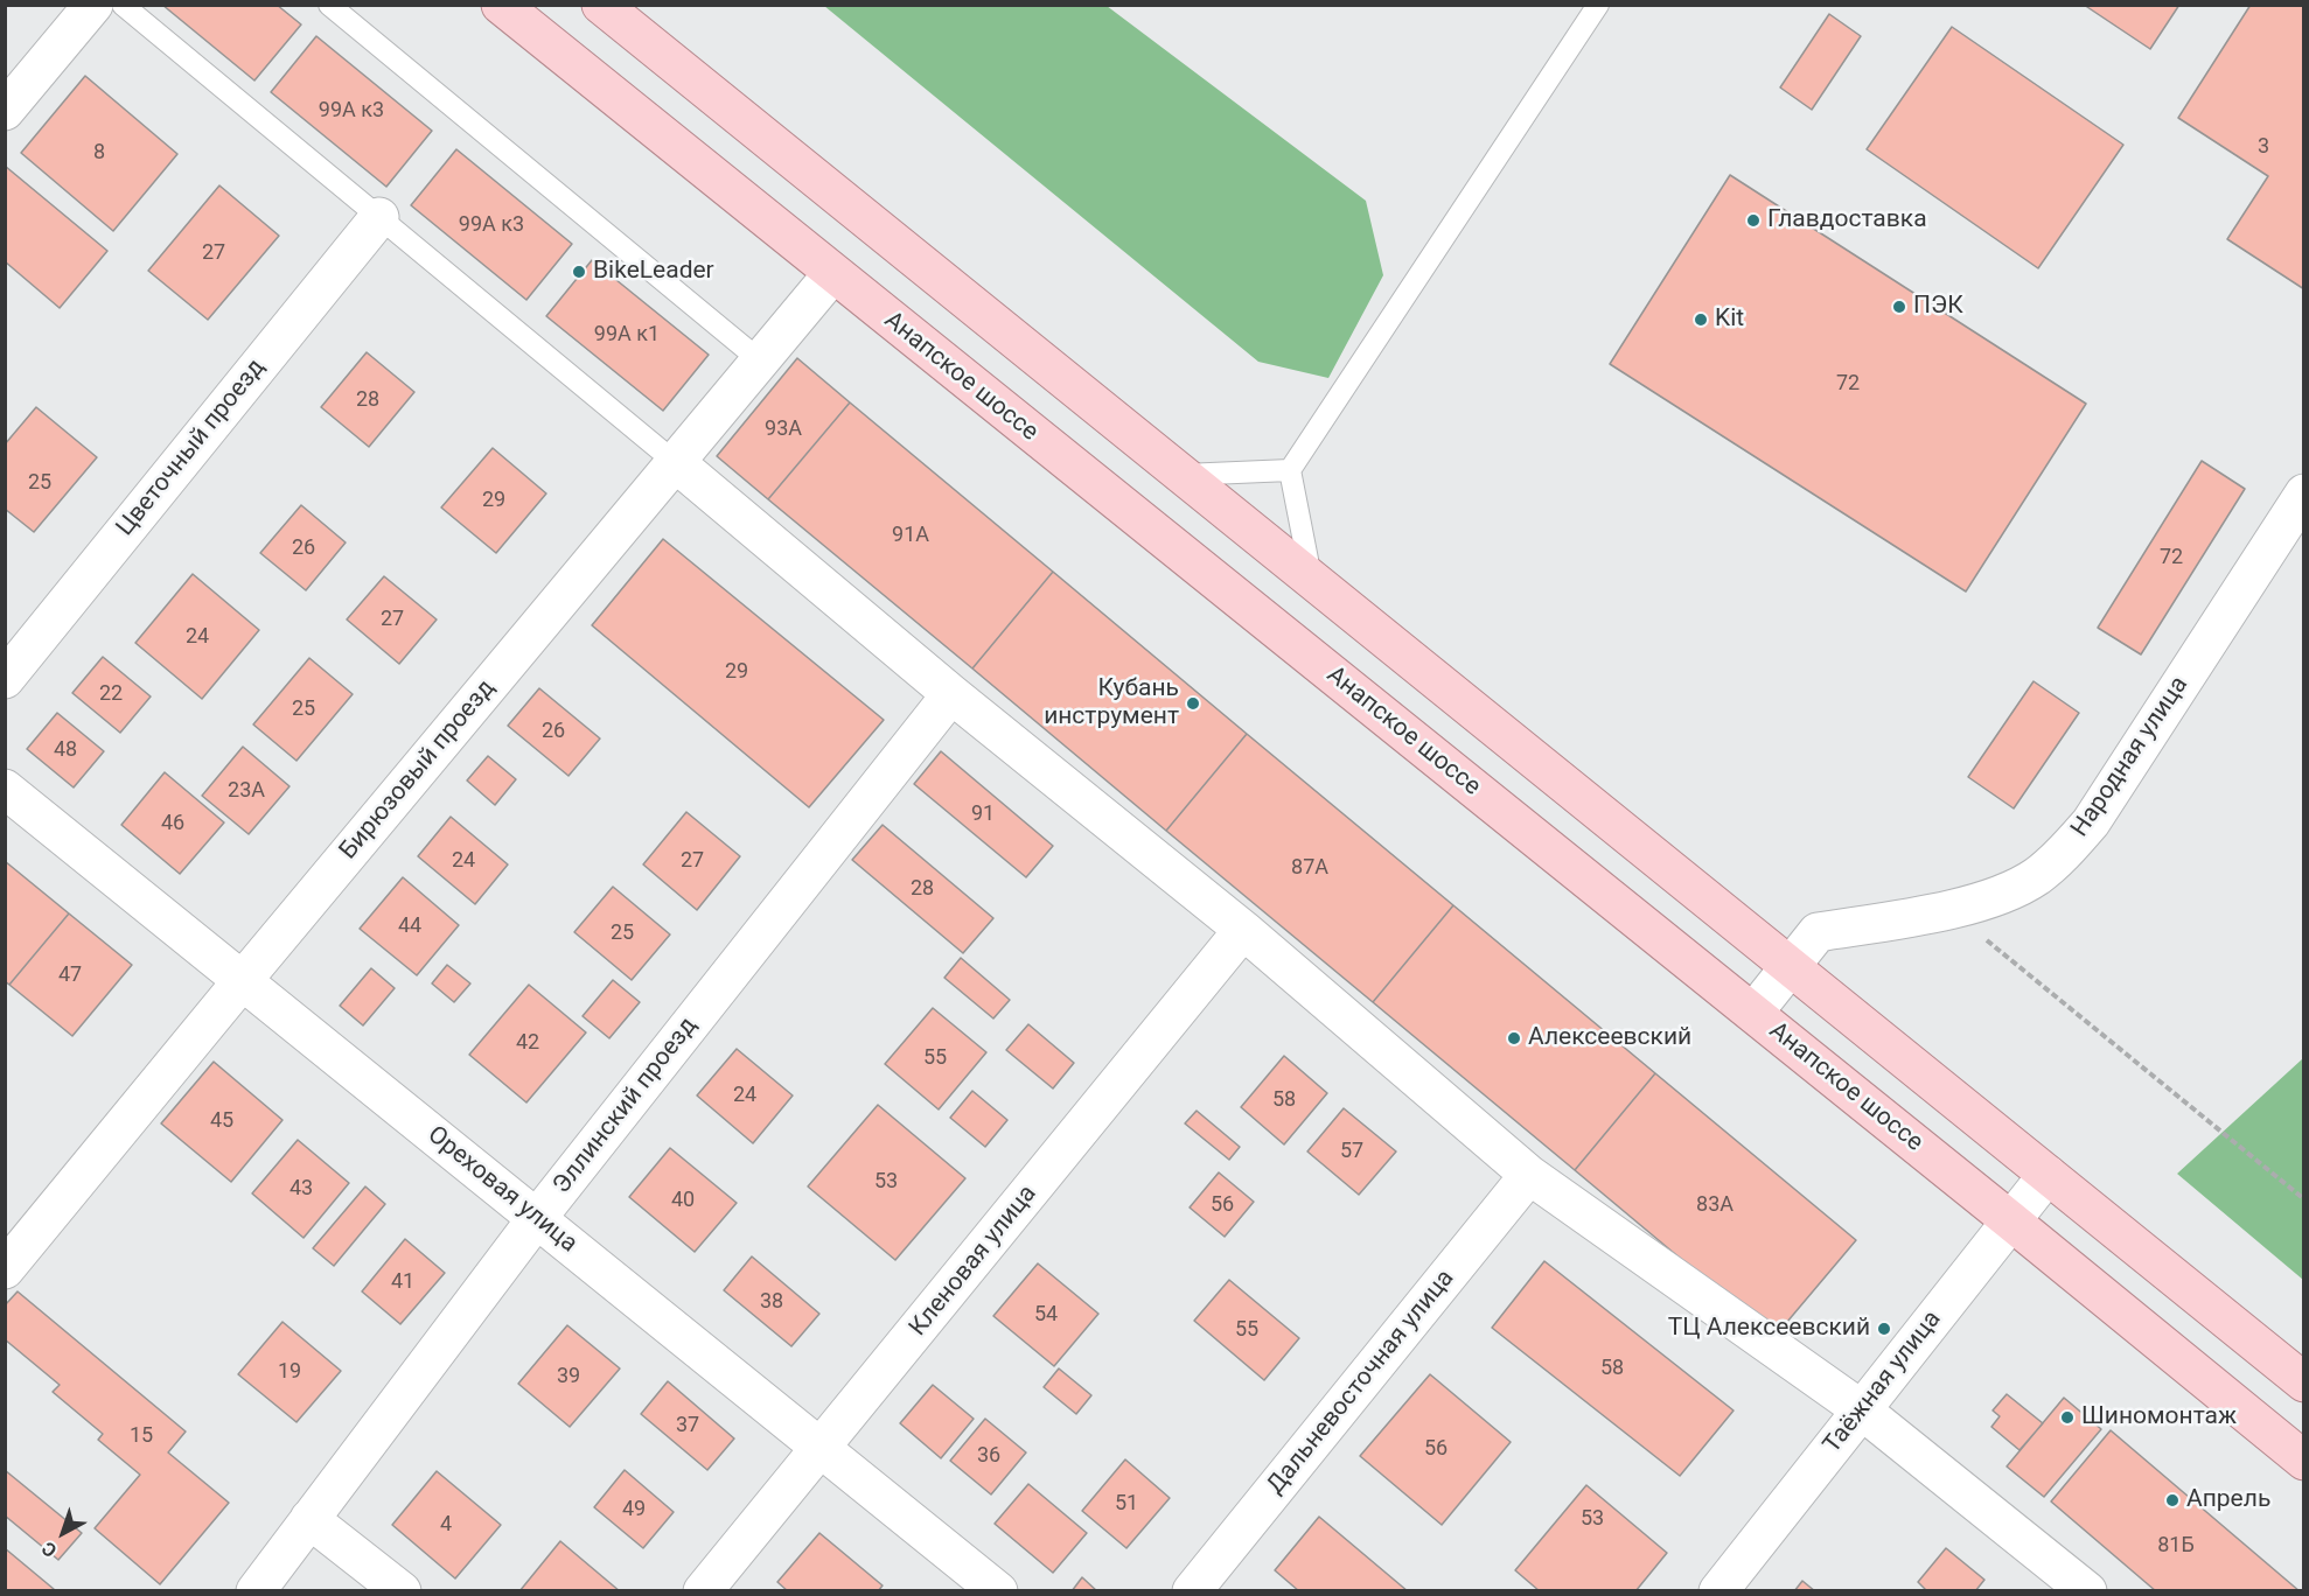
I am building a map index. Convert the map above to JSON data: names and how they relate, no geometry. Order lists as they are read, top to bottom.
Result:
{
  "streets": {
    "main road": ["Анапское шоссе"],
    "street": [
      "Цветочный проезд",
      "Народная улица",
      "Бирюзовый проезд",
      "Эллинский проезд",
      "Ореховая улица",
      "Кленовая улица",
      "Дальневосточная улица",
      "Таёжная улица"
    ]
  },
  "crossings": [
    ["Анапское шоссе", "Народная улица"],
    ["Анапское шоссе", "Бирюзовый проезд"],
    ["Анапское шоссе", "Таёжная улица"],
    ["Бирюзовый проезд", "Ореховая улица"],
    ["Эллинский проезд", "Ореховая улица"],
    ["Ореховая улица", "Кленовая улица"]
  ],
  "places": [
    "Главдоставка",
    "BikeLeader",
    "ПЭК",
    "Kit",
    "Кубань инструмент",
    "Алексеевский",
    "ТЦ Алексеевский",
    "Шиномонтаж",
    "Апрель"
  ],
  "house_numbers": [
    "99А к3",
    "3",
    "8",
    "99А к3",
    "27",
    "99А к1",
    "72",
    "28",
    "93А",
    "25",
    "29",
    "91А",
    "26",
    "72",
    "27",
    "24",
    "29",
    "22",
    "25",
    "26",
    "48",
    "23А",
    "91",
    "46",
    "24",
    "27",
    "87А",
    "28",
    "44",
    "25",
    "47",
    "42",
    "55",
    "24",
    "58",
    "45",
    "57",
    "53",
    "43",
    "40",
    "56",
    "83А",
    "41",
    "38",
    "54",
    "55",
    "58",
    "19",
    "39",
    "37",
    "15",
    "56",
    "36",
    "51",
    "49",
    "53",
    "4",
    "81Б"
  ],
  "north": "bottom left"
}
